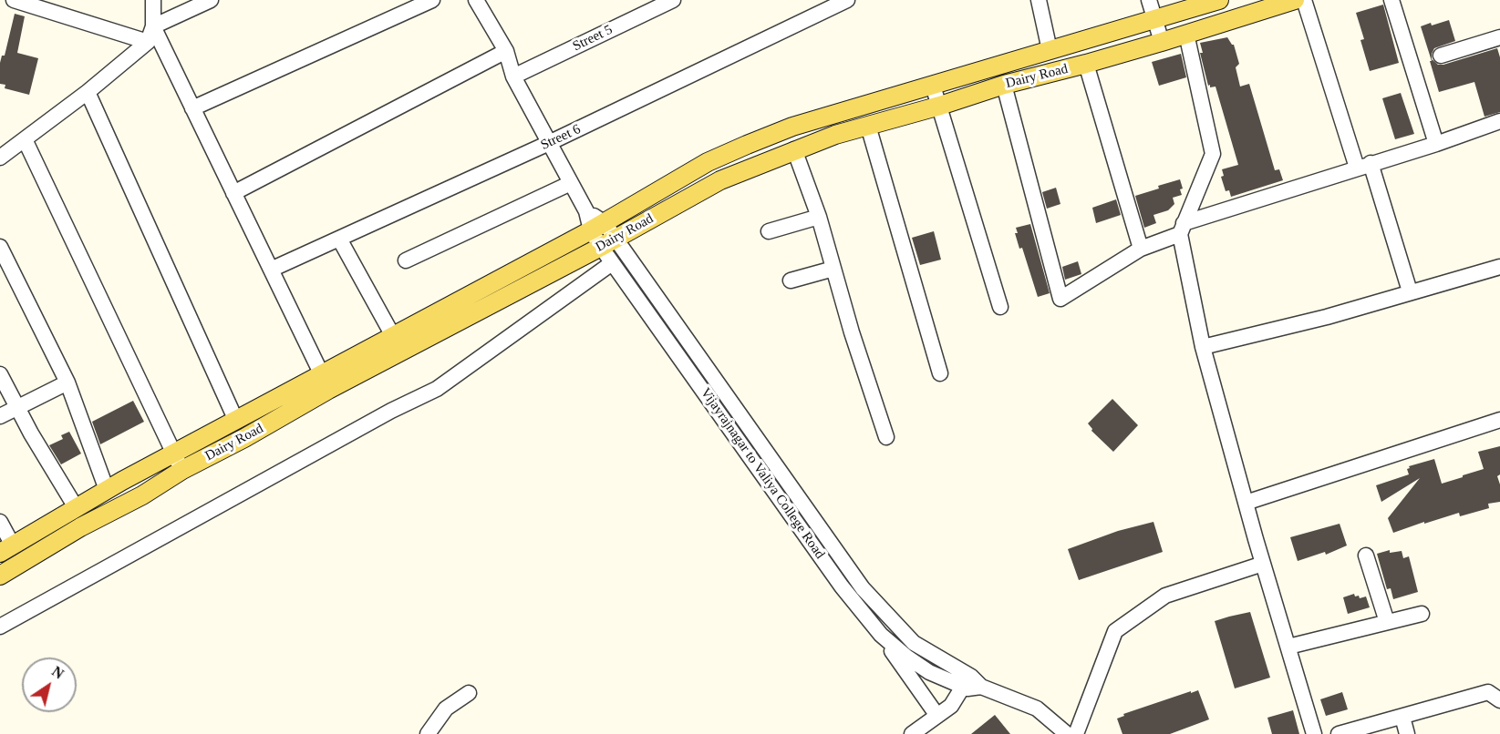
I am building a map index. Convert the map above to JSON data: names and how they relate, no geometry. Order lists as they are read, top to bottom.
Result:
{
  "streets": {
    "main road": ["Dairy Road"],
    "street": ["Street 5", "Street 6", "Vijayrajnagar to Valiya College Road"]
  },
  "crossings": [
    ["Street 5", "Vijayrajnagar to Valiya College Road"],
    ["Dairy Road", "Vijayrajnagar to Valiya College Road"],
    ["Street 6", "Vijayrajnagar to Valiya College Road"]
  ],
  "north": "top right"
}
